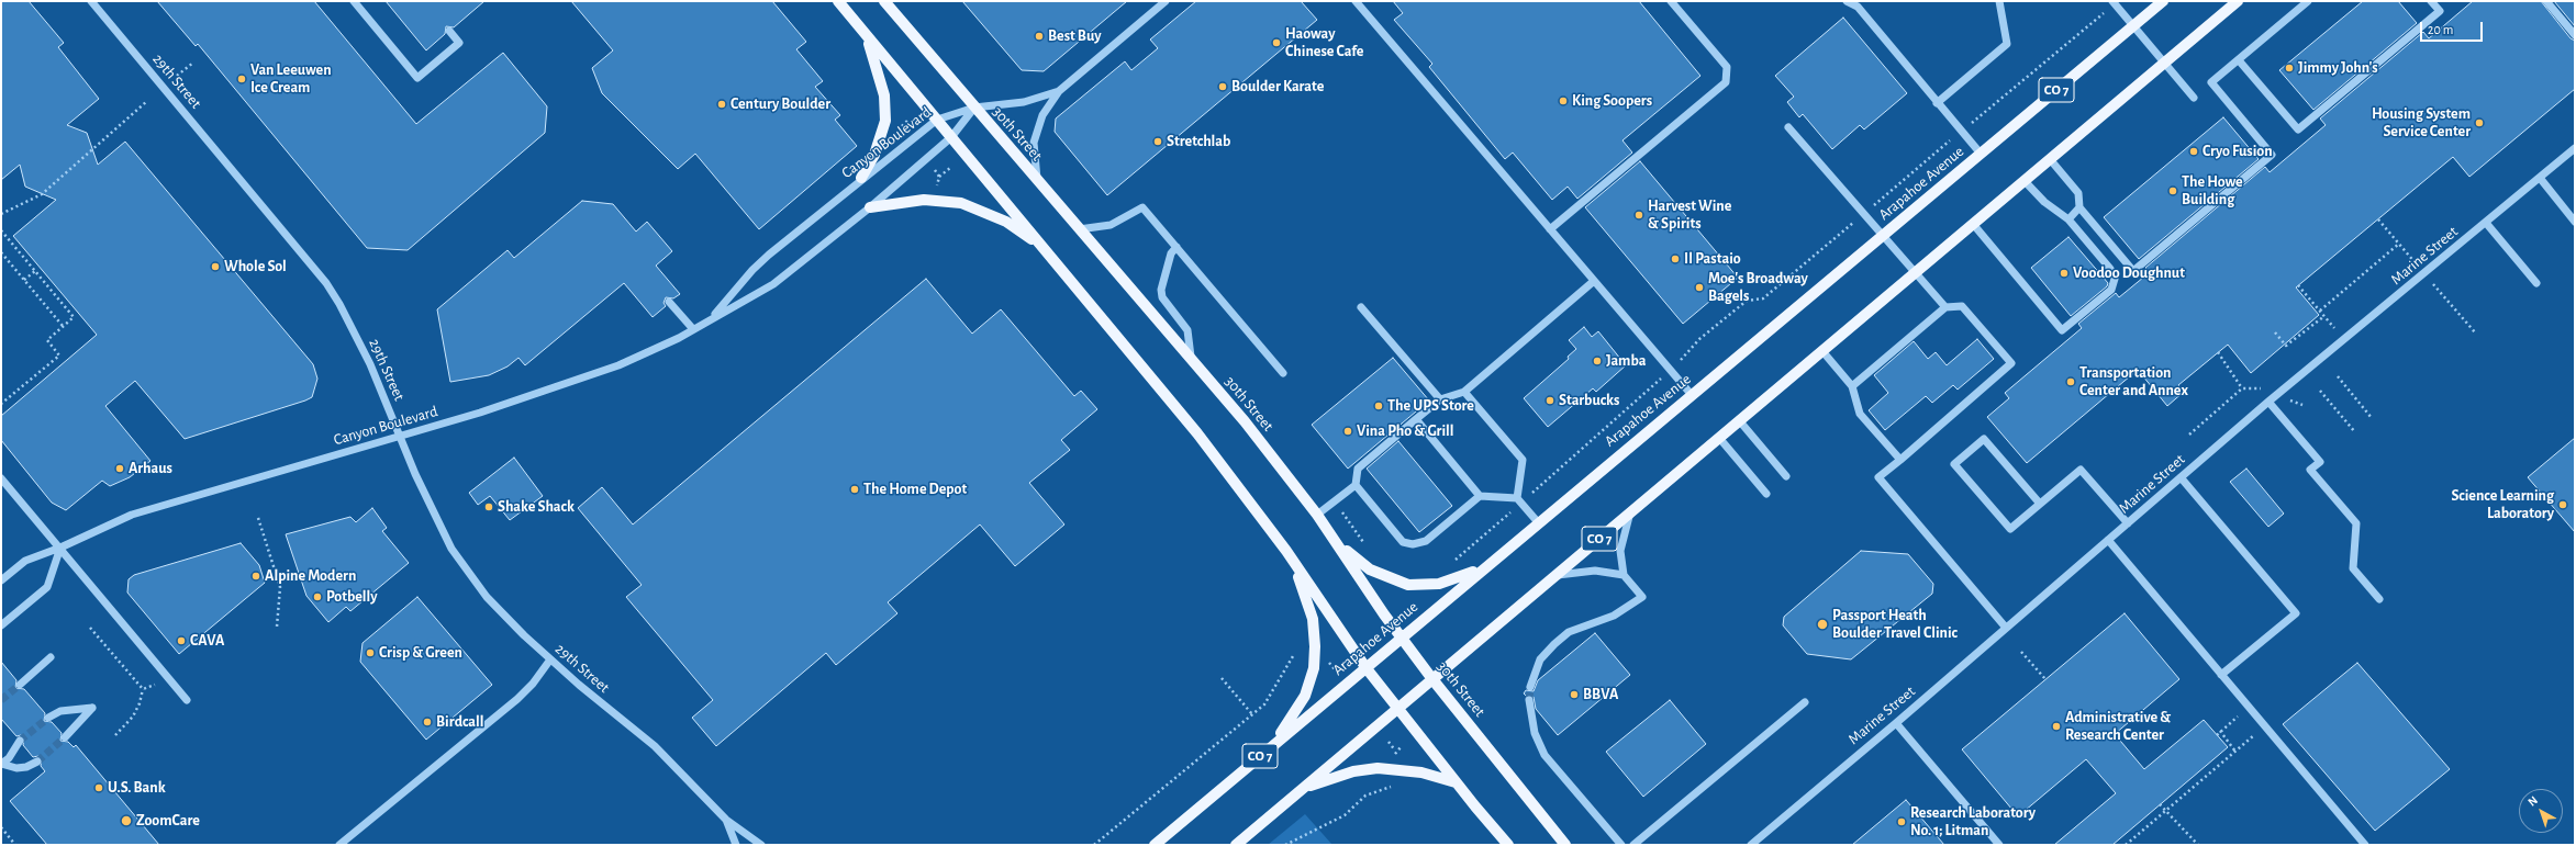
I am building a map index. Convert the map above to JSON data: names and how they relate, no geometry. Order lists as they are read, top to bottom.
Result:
{
  "streets": {
    "main road": ["CO 7", "30th Street", "Arapahoe Avenue"],
    "street": ["29th Street", "Canyon Boulevard", "Marine Street"]
  },
  "crossings": [
    ["29th Street", "Canyon Boulevard"],
    ["CO 7", "30th Street"],
    ["30th Street", "Canyon Boulevard"],
    ["30th Street", "Arapahoe Avenue"]
  ],
  "places": [
    "Best Buy",
    "Haoway Chinese Cafe",
    "Jimmy John's",
    "Van Leeuwen Ice Cream",
    "Boulder Karate",
    "King Soopers",
    "Century Boulder",
    "Housing System Service Center",
    "Stretchlab",
    "Cryo Fusion",
    "The Howe Building",
    "Harvest Wine & Spirits",
    "Il Pastaio",
    "Whole Sol",
    "Voodoo Doughnut",
    "Moe's Broadway Bagels",
    "Jamba",
    "Transportation Center and Annex",
    "Starbucks",
    "The UPS Store",
    "Vina Pho & Grill",
    "Arhaus",
    "The Home Depot",
    "Science Learning Laboratory",
    "Shake Shack",
    "Alpine Modern",
    "Potbelly",
    "Passport Heath Boulder Travel Clinic",
    "CAVA",
    "Crisp & Green",
    "BBVA",
    "Birdcall",
    "Administrative & Research Center",
    "U.S. Bank",
    "ZoomCare",
    "Research Laboratory No. 1; Litman"
  ],
  "scale_bar": "20 m",
  "north": "top left"
}
